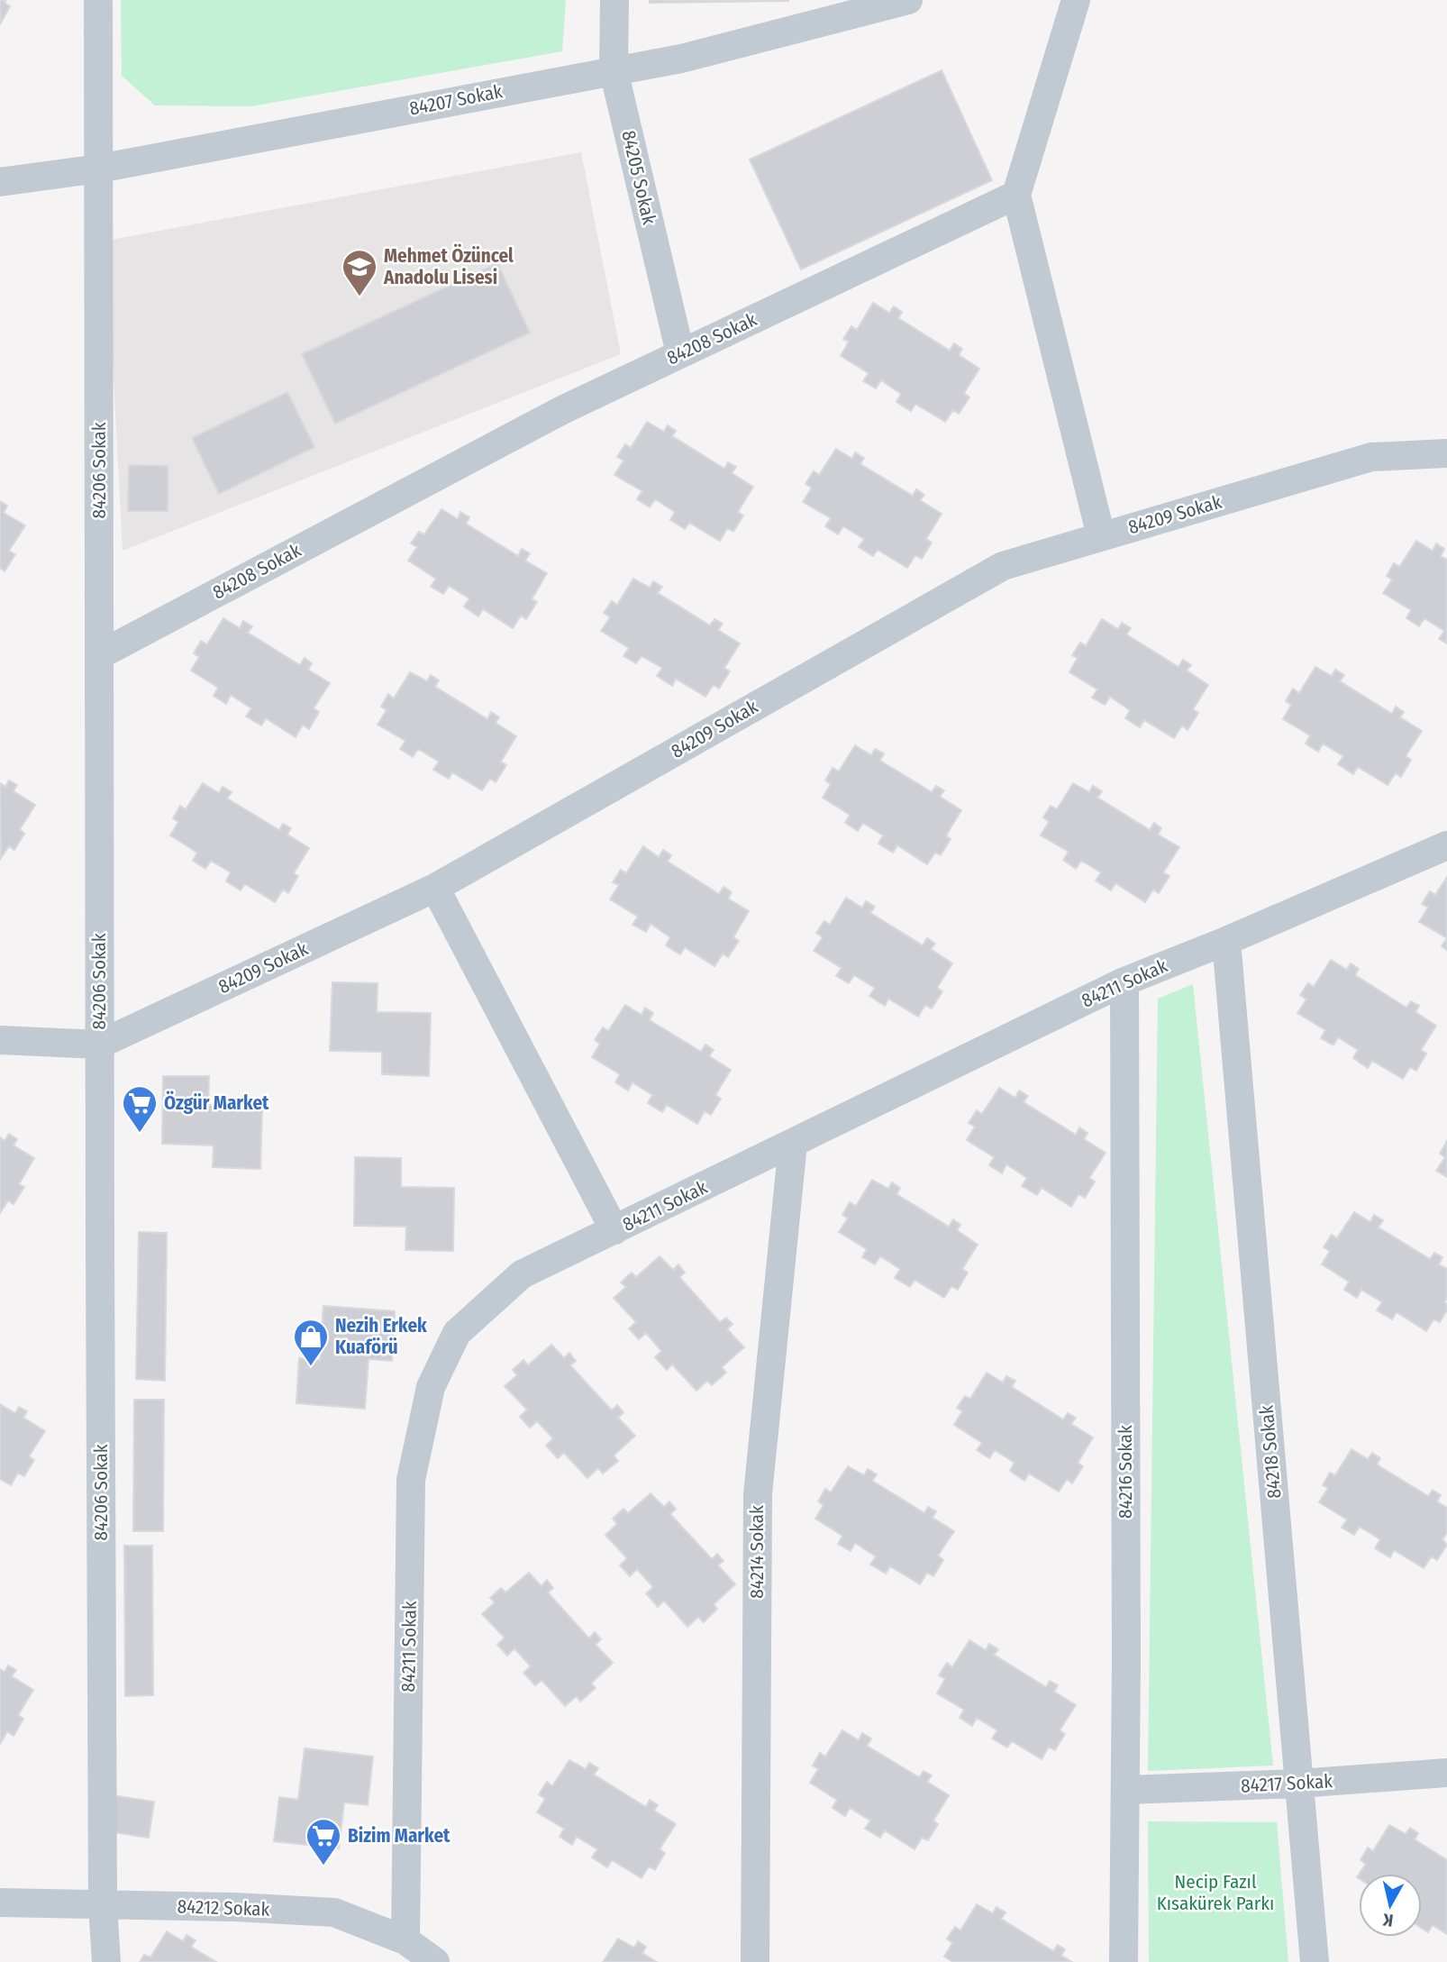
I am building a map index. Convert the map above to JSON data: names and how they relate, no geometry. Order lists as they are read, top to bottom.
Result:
{
  "streets": {
    "street": [
      "84207 Sokak",
      "84205 Sokak",
      "84208 Sokak",
      "84206 Sokak",
      "84209 Sokak",
      "84211 Sokak",
      "84218 Sokak",
      "84216 Sokak",
      "84214 Sokak",
      "84217 Sokak",
      "84212 Sokak"
    ]
  },
  "crossings": [
    ["84207 Sokak", "84205 Sokak"],
    ["84207 Sokak", "84206 Sokak"],
    ["84205 Sokak", "84208 Sokak"],
    ["84208 Sokak", "84206 Sokak"],
    ["84206 Sokak", "84209 Sokak"],
    ["84206 Sokak", "84212 Sokak"],
    ["84211 Sokak", "84218 Sokak"],
    ["84211 Sokak", "84216 Sokak"],
    ["84211 Sokak", "84214 Sokak"],
    ["84211 Sokak", "84212 Sokak"],
    ["84218 Sokak", "84217 Sokak"],
    ["84216 Sokak", "84217 Sokak"]
  ],
  "parks": ["Necip Fazıl Kısakürek Parkı"],
  "places": {
    "school or university": ["Mehmet Özüncel Anadolu Lisesi"],
    "supermarket": ["Özgür Market", "Bizim Market"],
    "shop": ["Nezih Erkek Kuaförü"]
  },
  "north": "bottom"
}
